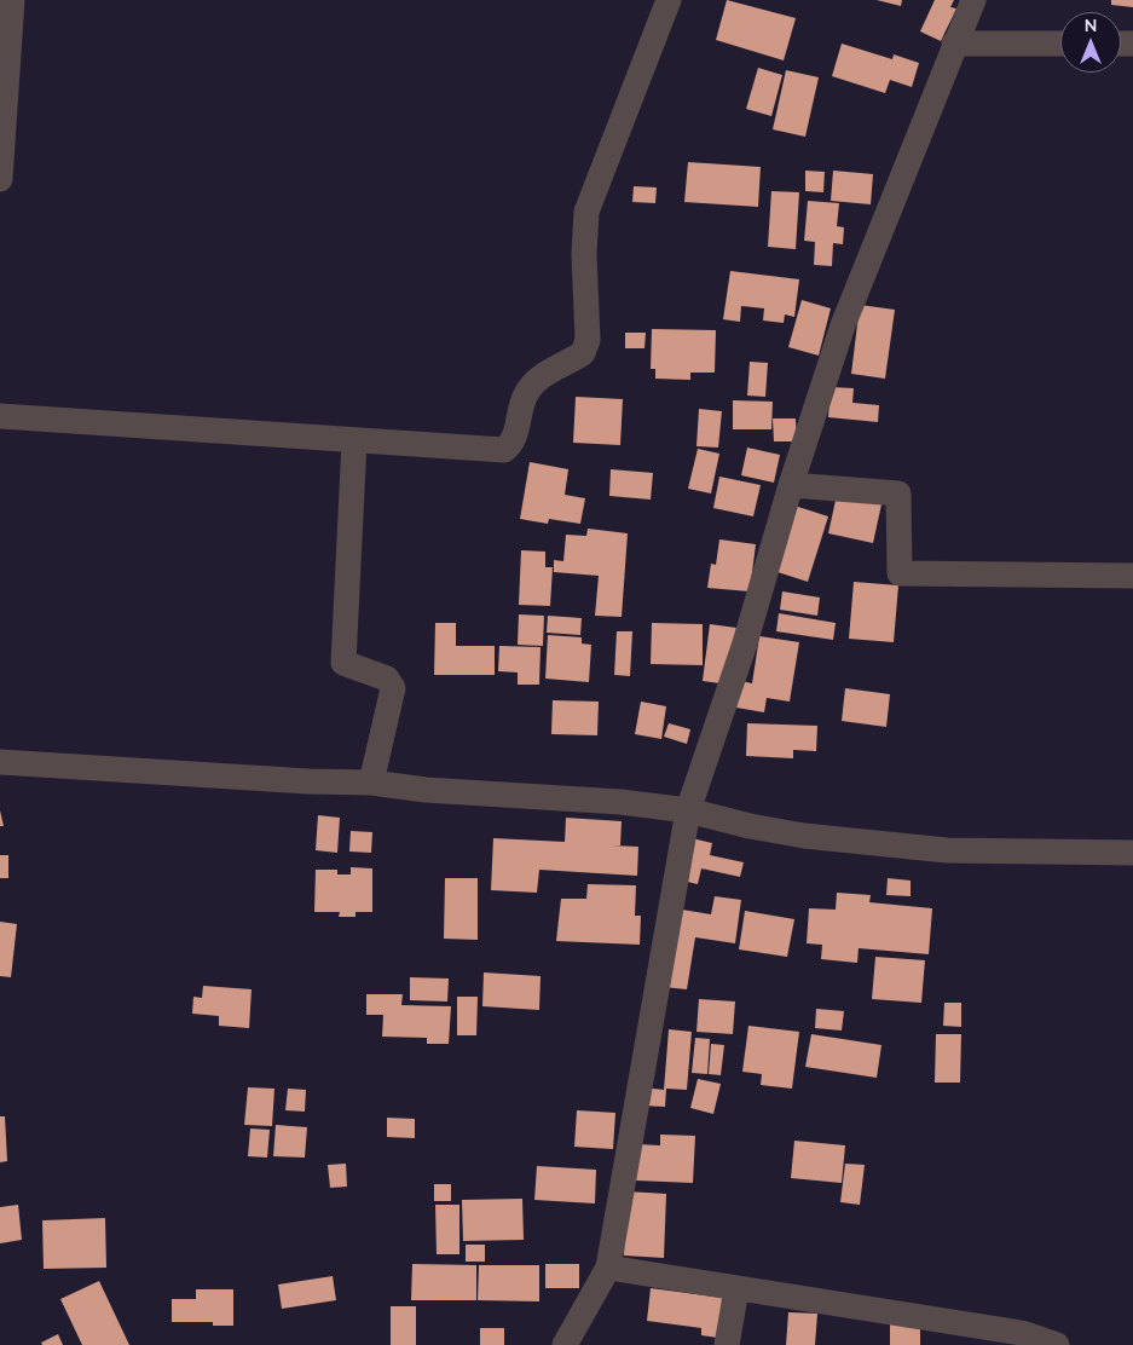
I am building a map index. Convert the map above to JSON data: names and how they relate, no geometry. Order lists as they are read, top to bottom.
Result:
{
  "north": "top"
}
